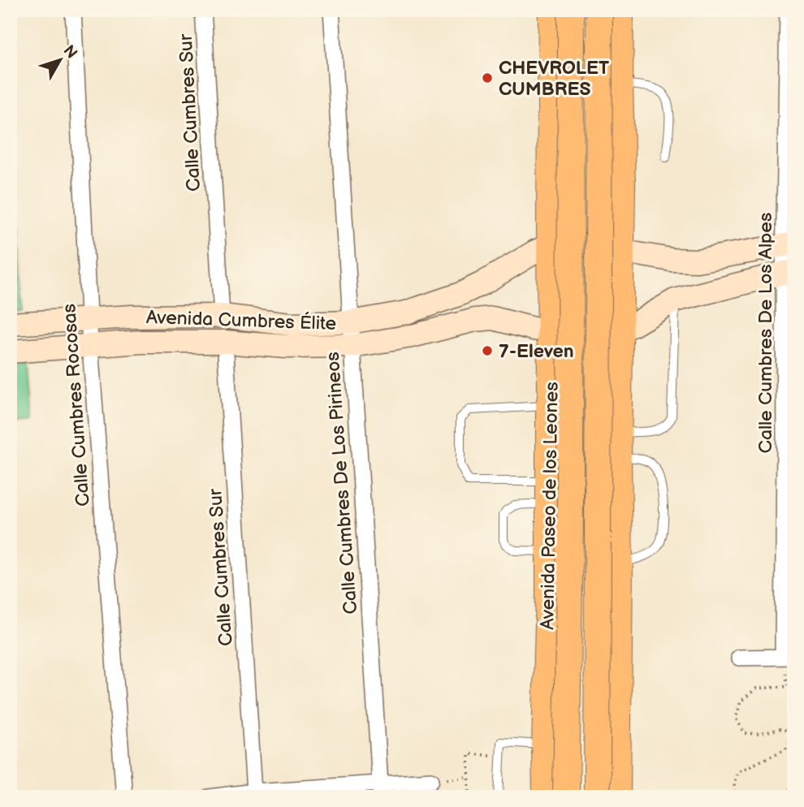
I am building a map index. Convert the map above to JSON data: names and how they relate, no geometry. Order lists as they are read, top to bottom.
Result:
{
  "streets": {
    "main road": ["Avenida Paseo de los Leones"],
    "street": [
      "Calle Cumbres Sur",
      "Avenida Cumbres Élite",
      "Calle Cumbres De Los Alpes",
      "Calle Cumbres Rocosas",
      "Calle Cumbres De Los Pirineos"
    ]
  },
  "crossings": [
    ["Calle Cumbres Sur", "Avenida Cumbres Élite"],
    ["Avenida Cumbres Élite", "Calle Cumbres De Los Alpes"],
    ["Avenida Cumbres Élite", "Calle Cumbres Rocosas"],
    ["Avenida Cumbres Élite", "Calle Cumbres De Los Pirineos"],
    ["Avenida Cumbres Élite", "Avenida Paseo de los Leones"]
  ],
  "places": ["CHEVROLET CUMBRES", "7-Eleven"],
  "north": "top right"
}
